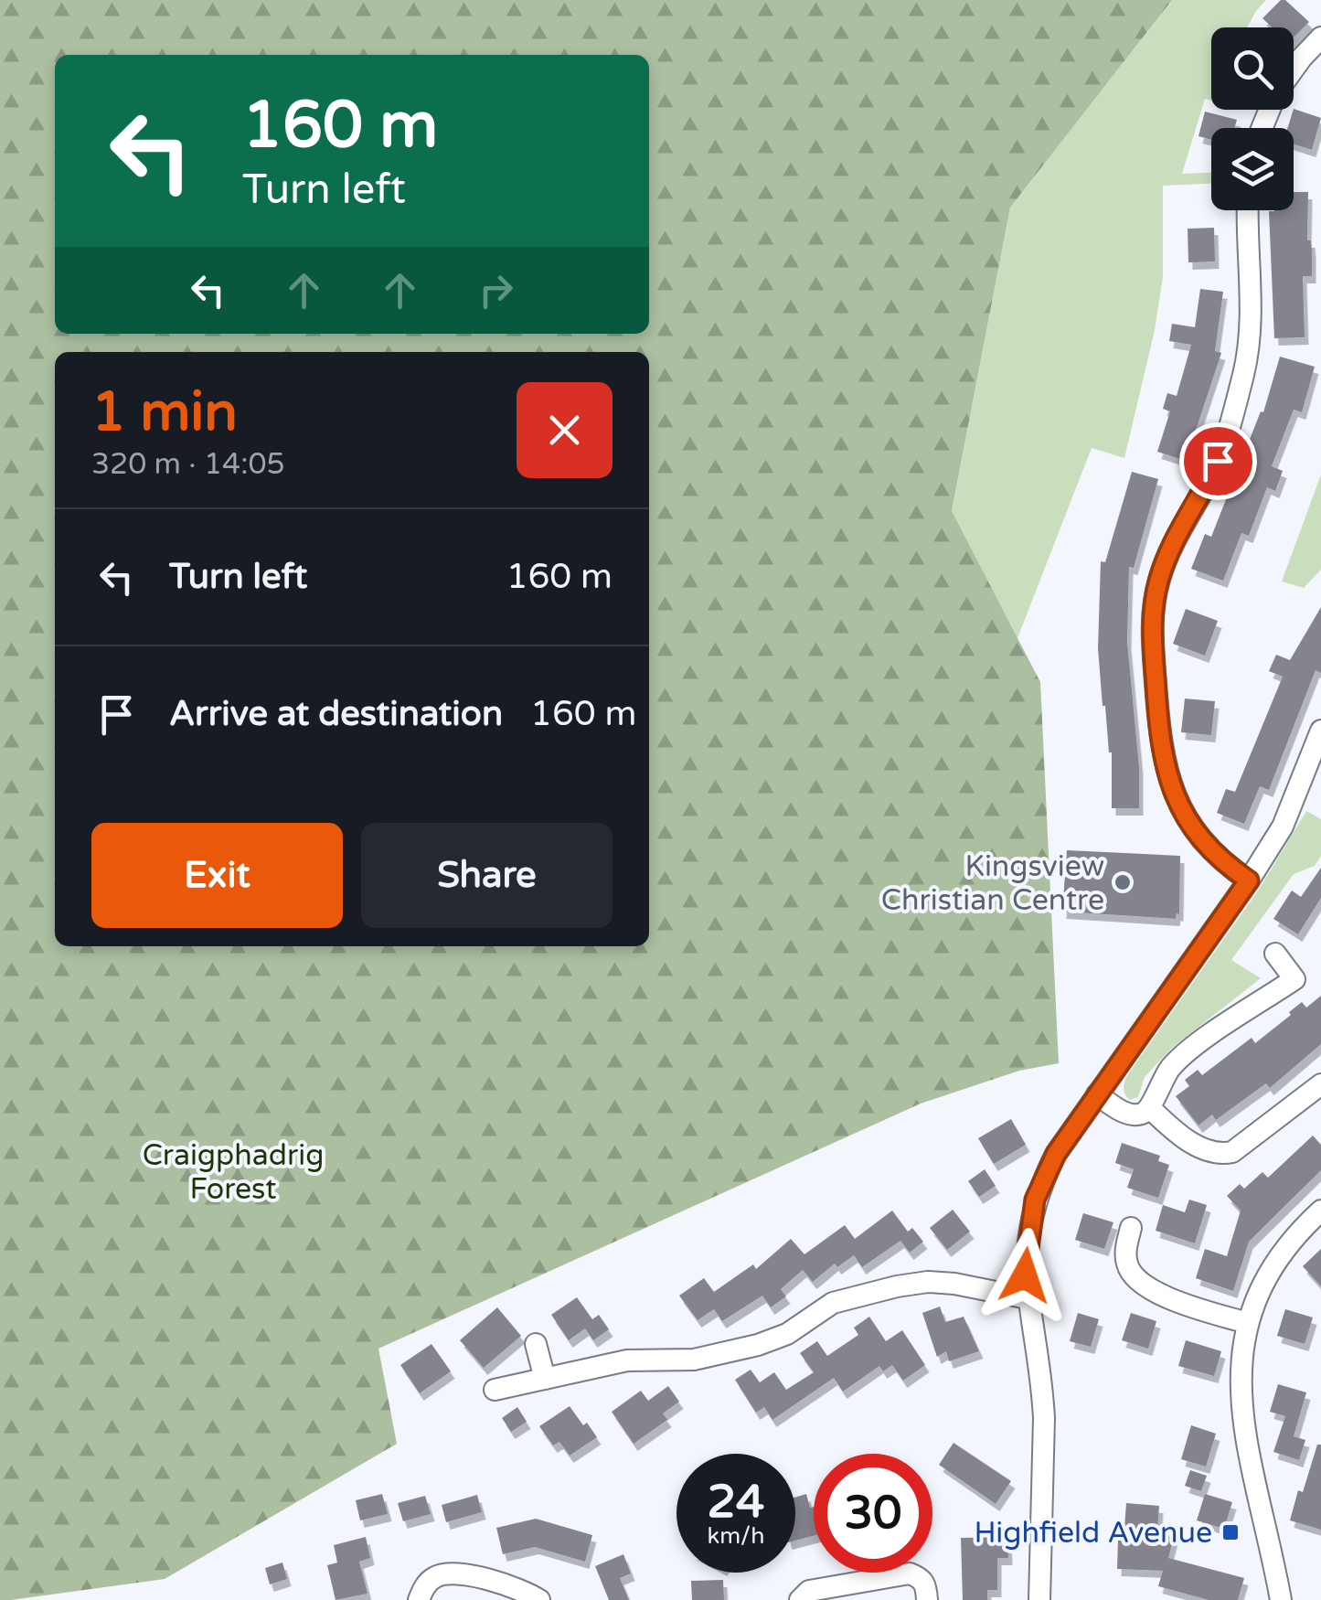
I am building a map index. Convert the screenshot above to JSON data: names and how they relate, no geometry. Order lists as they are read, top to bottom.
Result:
{
  "parks": ["Craigphadrig Forest"],
  "places": {
    "other": ["Kingsview Christian Centre"],
    "transit": ["Highfield Avenue"]
  },
  "page": {
    "turn": ["160 m", "Turn left"],
    "heading": ["1 min", "320 m · 14:05"],
    "list": [
      {
        "name": "Turn left",
        "value": "160 m"
      },
      {
        "name": "Arrive at destination",
        "value": "160 m"
      }
    ],
    "buttons": ["Exit", "Share"],
    "speed": "24 km/h",
    "limit": "30"
  }
}
